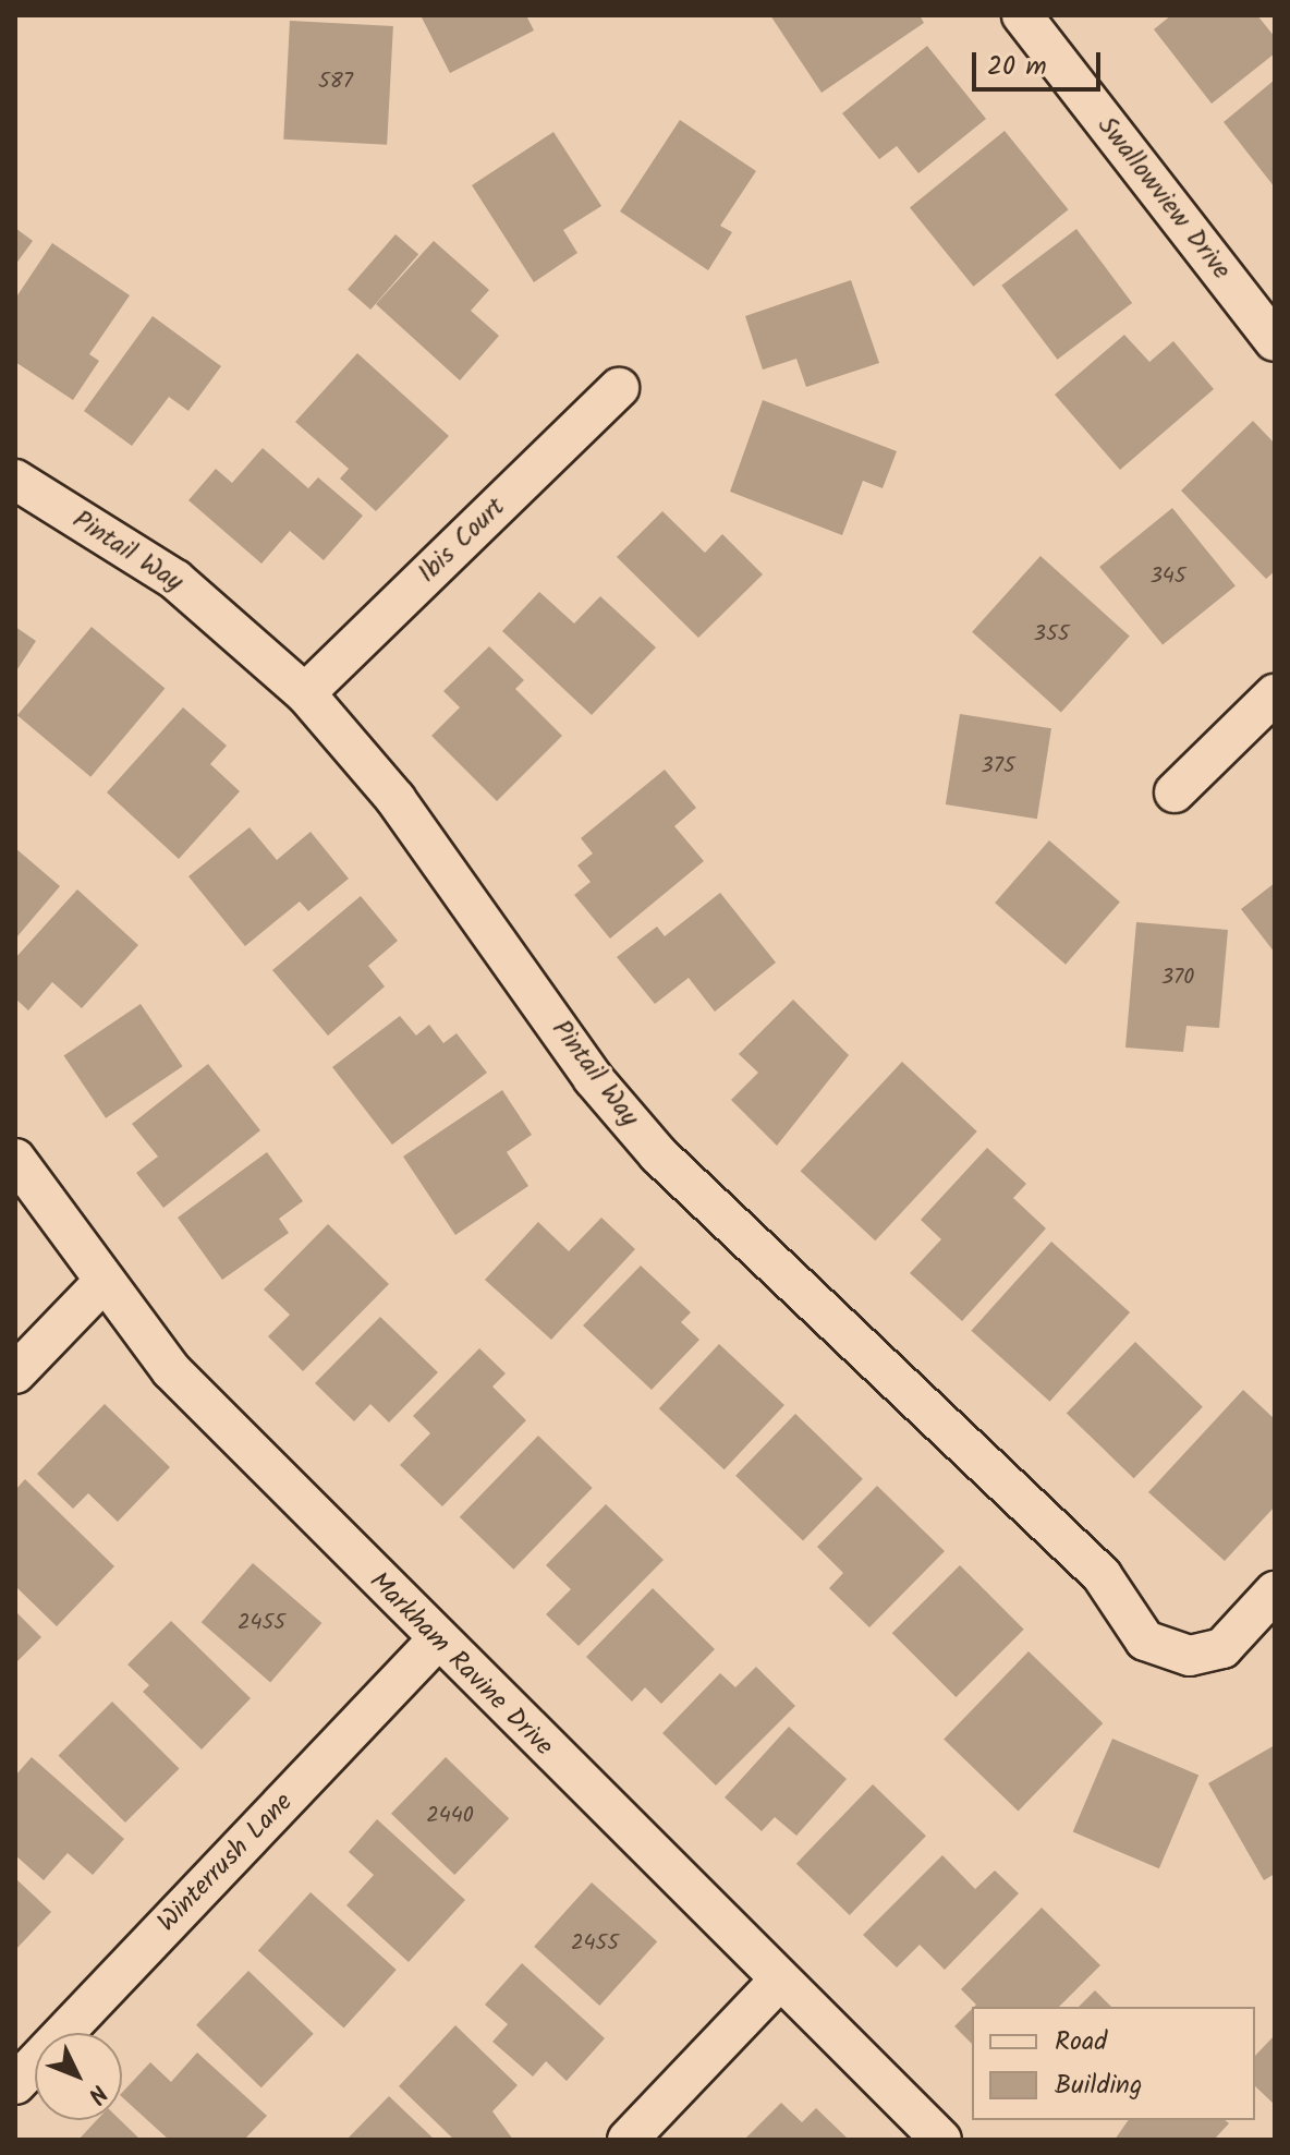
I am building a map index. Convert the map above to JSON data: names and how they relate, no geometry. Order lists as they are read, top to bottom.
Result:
{
  "streets": {
    "street": [
      "Swallowview Drive",
      "Ibis Court",
      "Pintail Way",
      "Markham Ravine Drive",
      "Winterrush Lane"
    ]
  },
  "crossings": [
    ["Ibis Court", "Pintail Way"],
    ["Markham Ravine Drive", "Winterrush Lane"]
  ],
  "house_numbers": [
    "587",
    "345",
    "355",
    "375",
    "370",
    "2455",
    "2440",
    "2455"
  ],
  "legend": ["Road", "Building"],
  "scale_bar": "20 m",
  "north": "bottom right"
}
